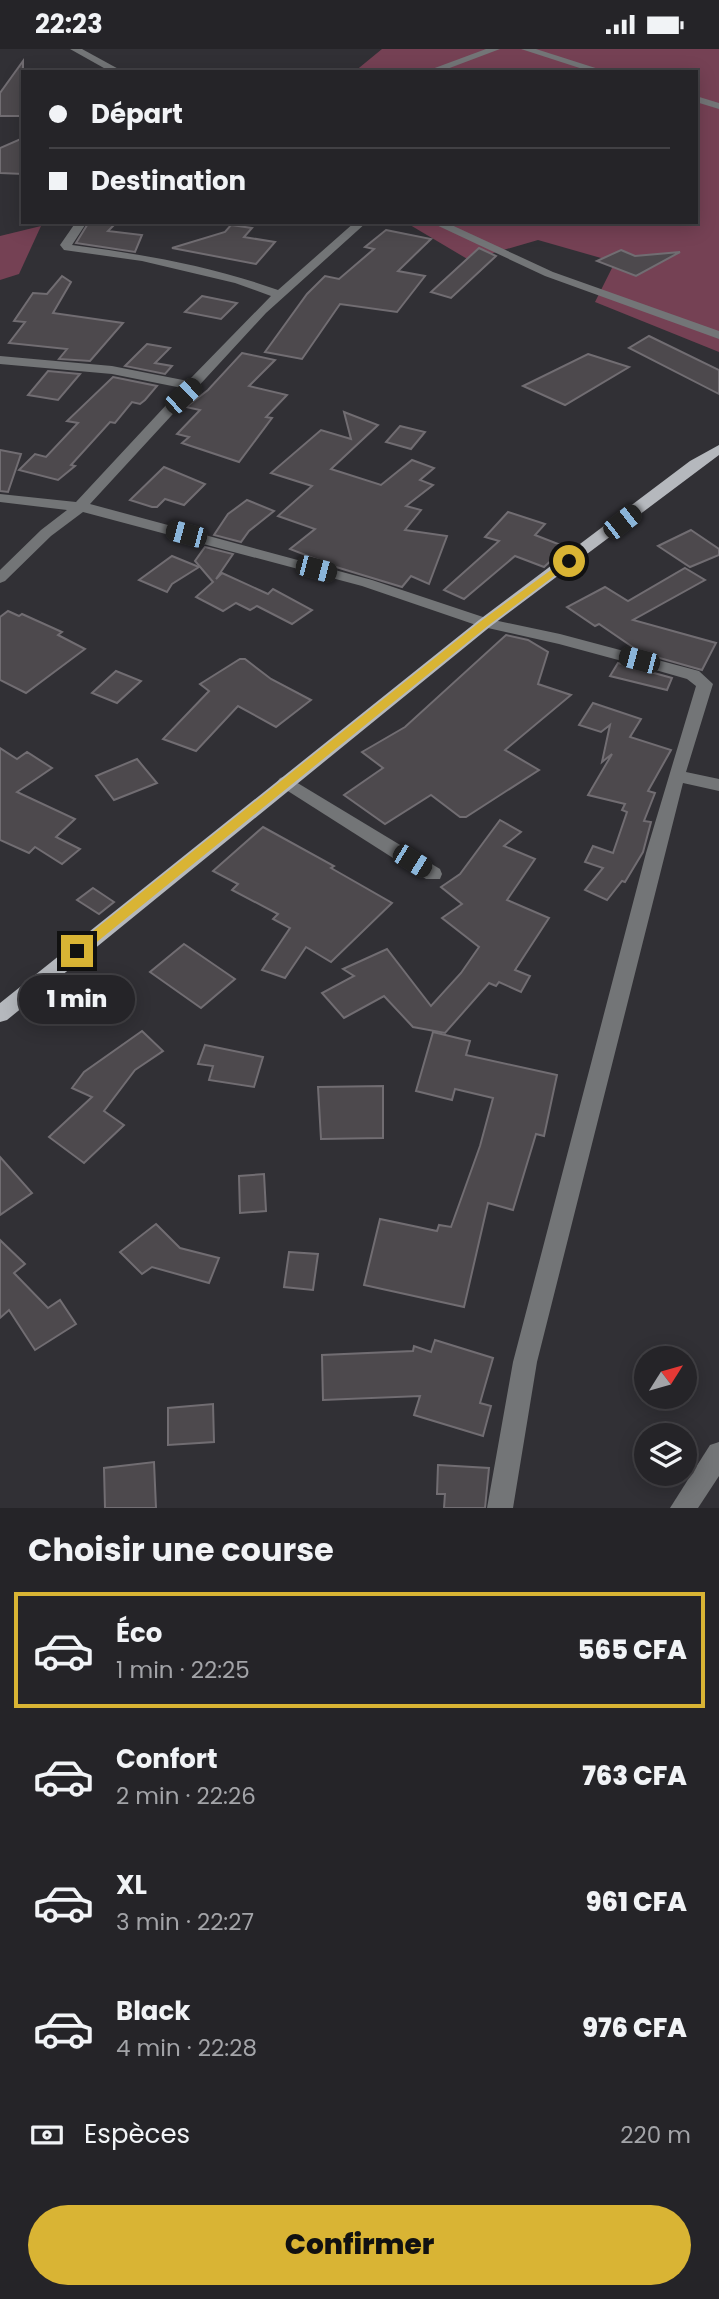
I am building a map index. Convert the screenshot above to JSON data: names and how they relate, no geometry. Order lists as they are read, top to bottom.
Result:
{
  "north": "top right",
  "page": {
    "status": "22:23",
    "banner": ["Départ", "Destination"],
    "bubble": "1 min",
    "heading": "Choisir une course",
    "list": [
      {
        "name": "Éco",
        "note": "1 min · 22:25",
        "value": "565 CFA"
      },
      {
        "name": "Confort",
        "note": "2 min · 22:26",
        "value": "763 CFA"
      },
      {
        "name": "XL",
        "note": "3 min · 22:27",
        "value": "961 CFA"
      },
      {
        "name": "Black",
        "note": "4 min · 22:28",
        "value": "976 CFA"
      }
    ],
    "pay": ["Espèces", "220 m"],
    "buttons": "Confirmer"
  }
}
